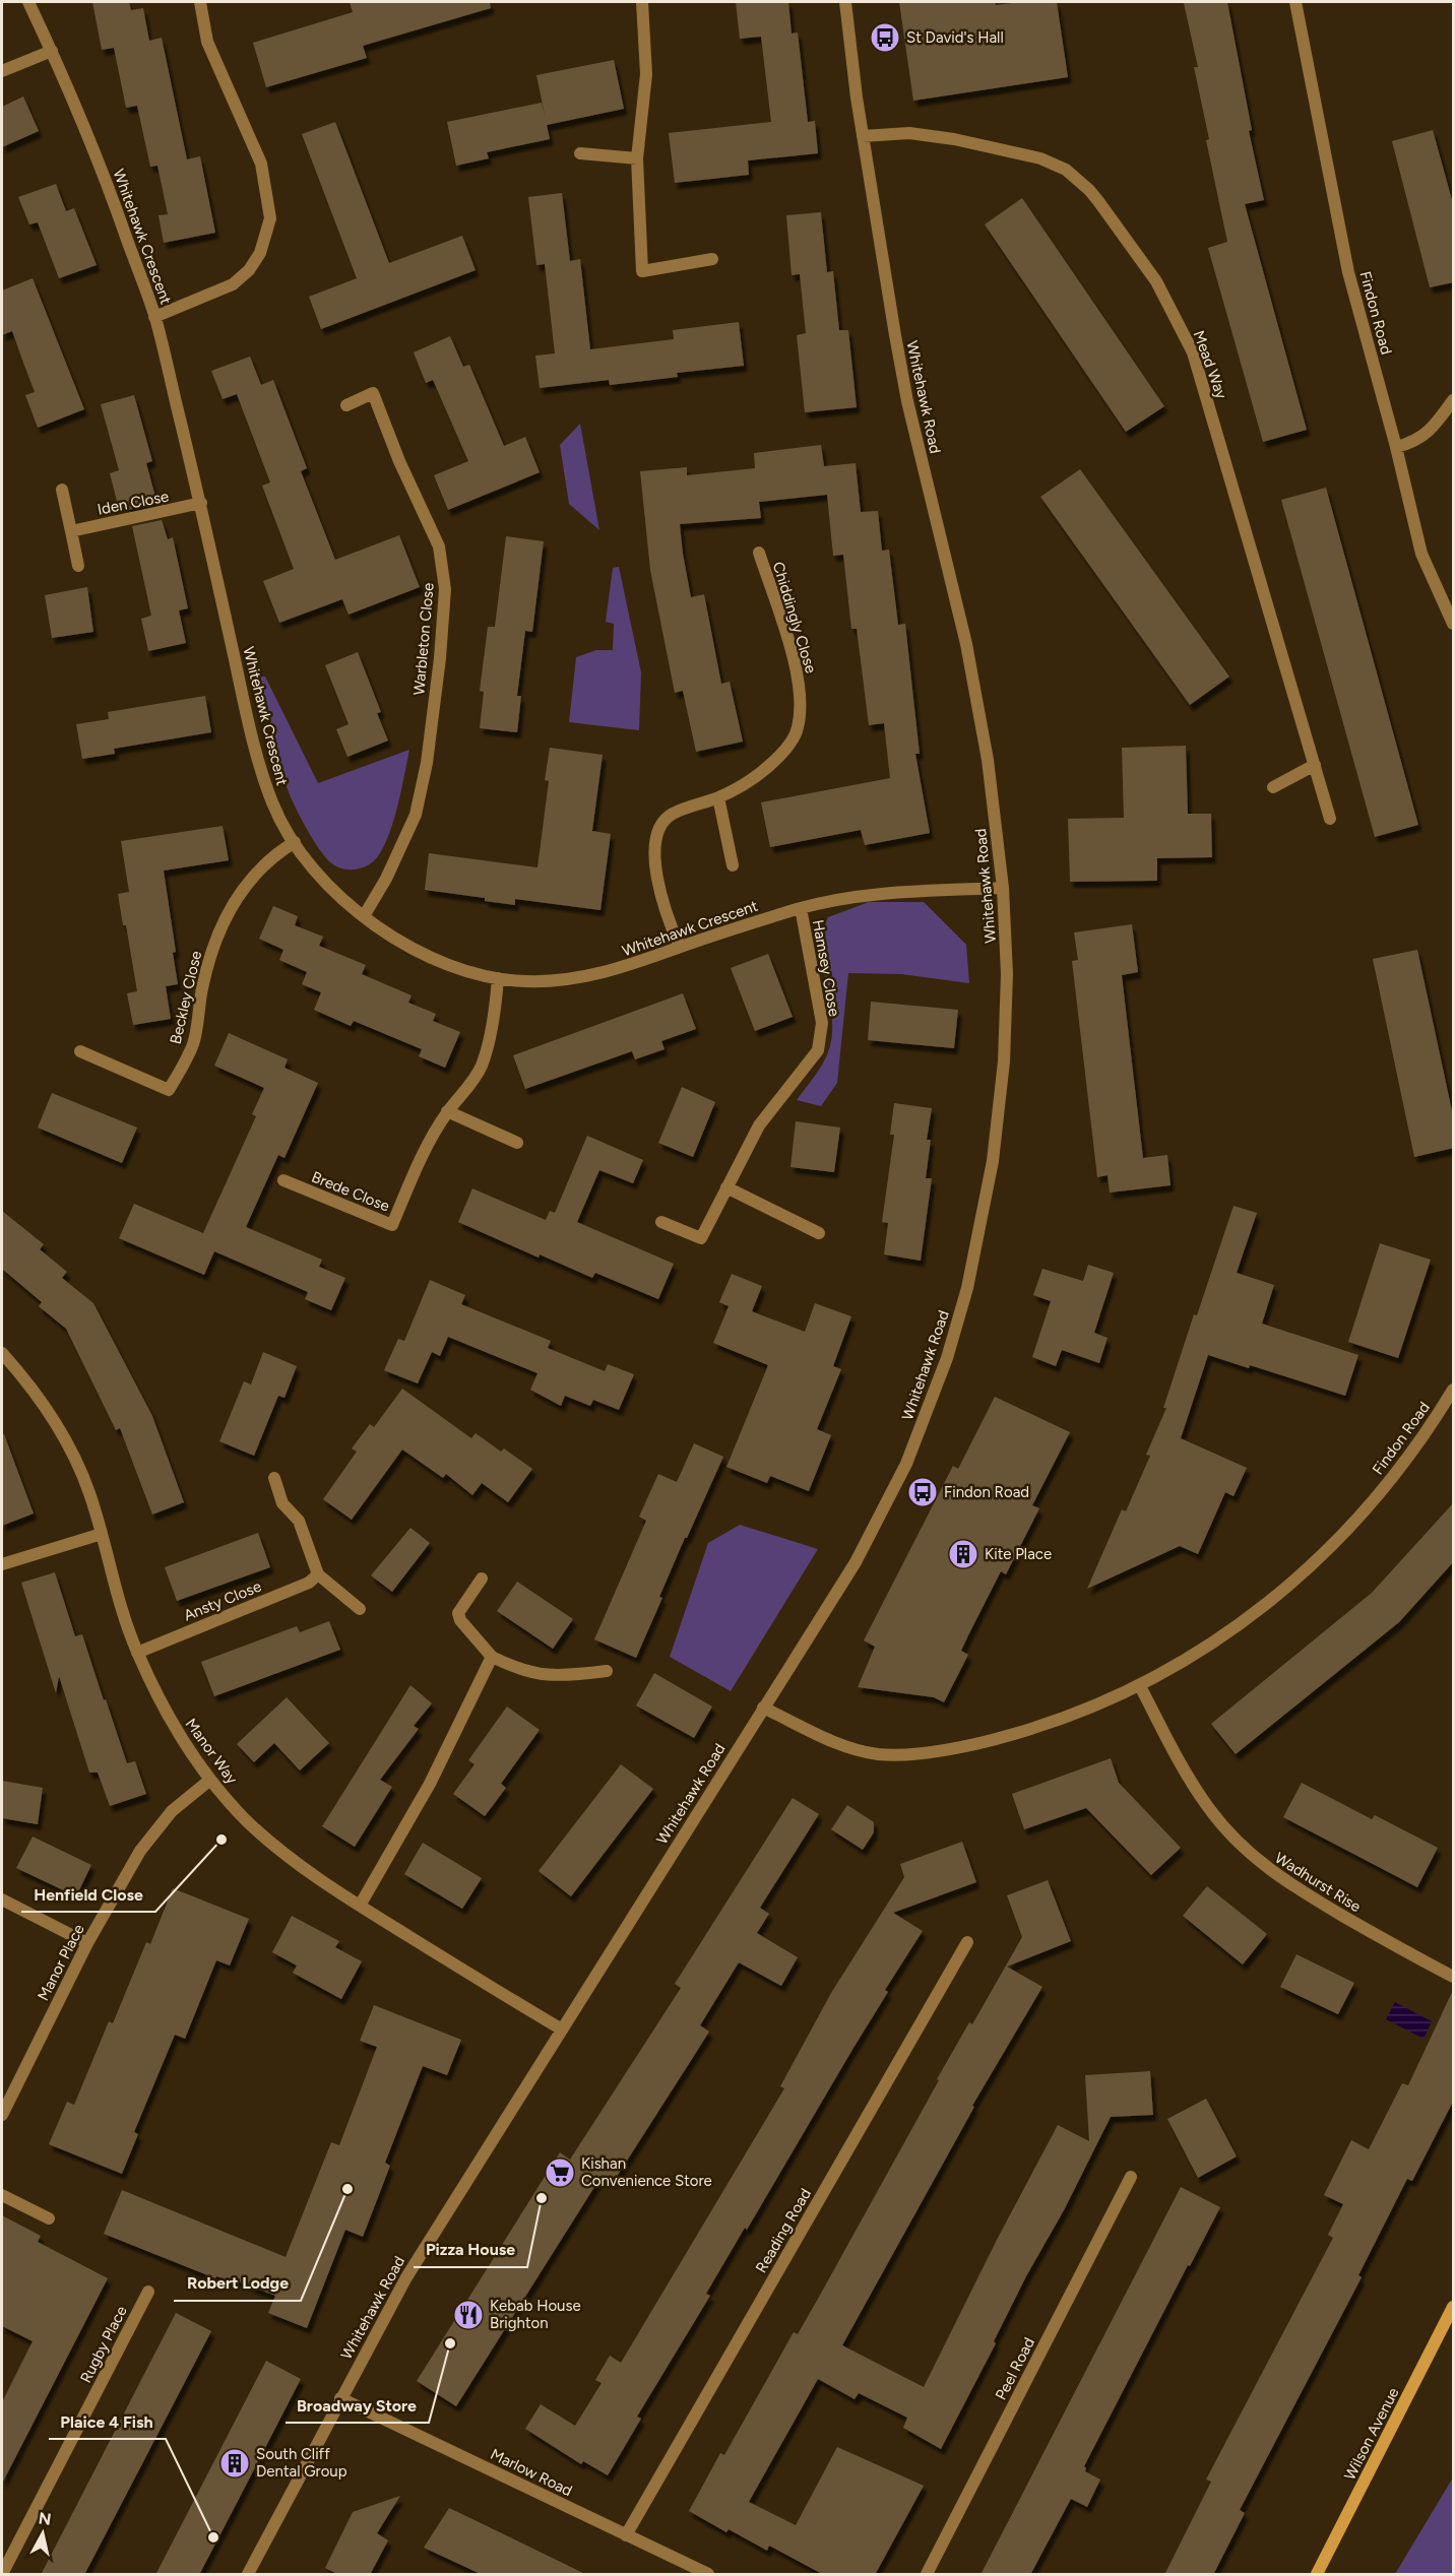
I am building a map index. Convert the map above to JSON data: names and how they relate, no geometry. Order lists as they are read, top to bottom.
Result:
{
  "streets": {
    "street": [
      "Whitehawk Crescent",
      "Findon Road",
      "Mead Way",
      "Whitehawk Road",
      "Iden Close",
      "Chiddingly Close",
      "Warbleton Close",
      "Hamsey Close",
      "Beckley Close",
      "Brede Close",
      "Ansty Close",
      "Manor Way",
      "Wadhurst Rise",
      "Manor Place",
      "Reading Road",
      "Rugby Place",
      "Peel Road",
      "Wilson Avenue",
      "Marlow Road"
    ]
  },
  "crossings": [
    ["Whitehawk Crescent", "Whitehawk Road"],
    ["Whitehawk Crescent", "Iden Close"],
    ["Whitehawk Crescent", "Chiddingly Close"],
    ["Whitehawk Crescent", "Warbleton Close"],
    ["Whitehawk Crescent", "Hamsey Close"],
    ["Whitehawk Crescent", "Beckley Close"],
    ["Whitehawk Crescent", "Brede Close"],
    ["Findon Road", "Whitehawk Road"],
    ["Findon Road", "Wadhurst Rise"],
    ["Mead Way", "Whitehawk Road"],
    ["Whitehawk Road", "Manor Way"],
    ["Whitehawk Road", "Marlow Road"],
    ["Ansty Close", "Manor Way"],
    ["Manor Way", "Manor Place"],
    ["Reading Road", "Marlow Road"]
  ],
  "places": {
    "bus stop": ["St David's Hall", "Findon Road"],
    "building": ["Kite Place", "South Cliff Dental Group"],
    "other": [
      "Henfield Close",
      "Robert Lodge",
      "Pizza House",
      "Broadway Store",
      "Plaice 4 Fish"
    ],
    "supermarket": ["Kishan Convenience Store"],
    "restaurant": ["Kebab House Brighton"]
  },
  "north": "top"
}
